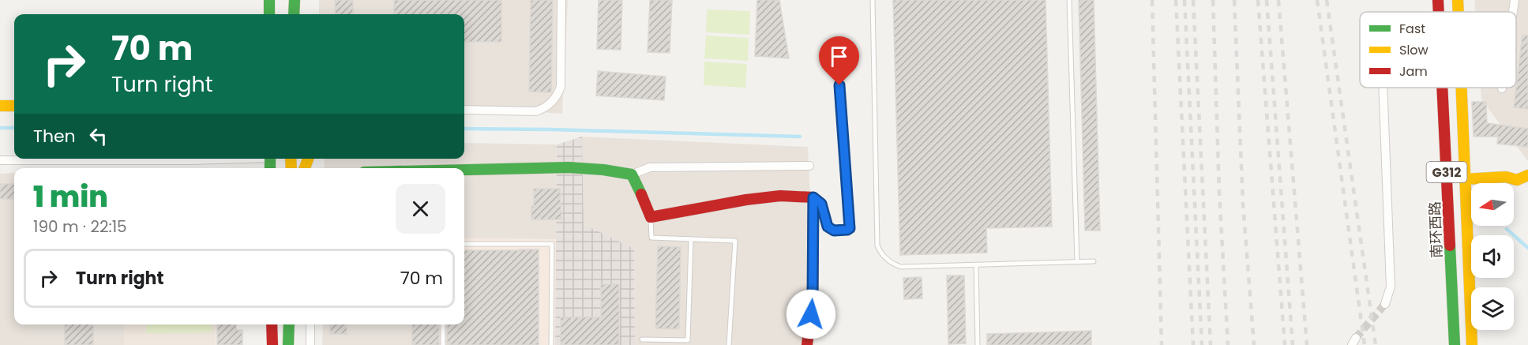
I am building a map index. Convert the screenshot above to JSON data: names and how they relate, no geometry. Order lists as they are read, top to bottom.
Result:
{
  "streets": {
    "main road": ["G312", "南环西路"]
  },
  "legend": ["Fast", "Slow", "Jam"],
  "north": "left",
  "page": {
    "turn": ["70 m", "Turn right"],
    "then": "Then",
    "heading": ["1 min", "190 m · 22:15"],
    "list": [
      {
        "name": "Turn right",
        "value": "70 m"
      }
    ]
  }
}
